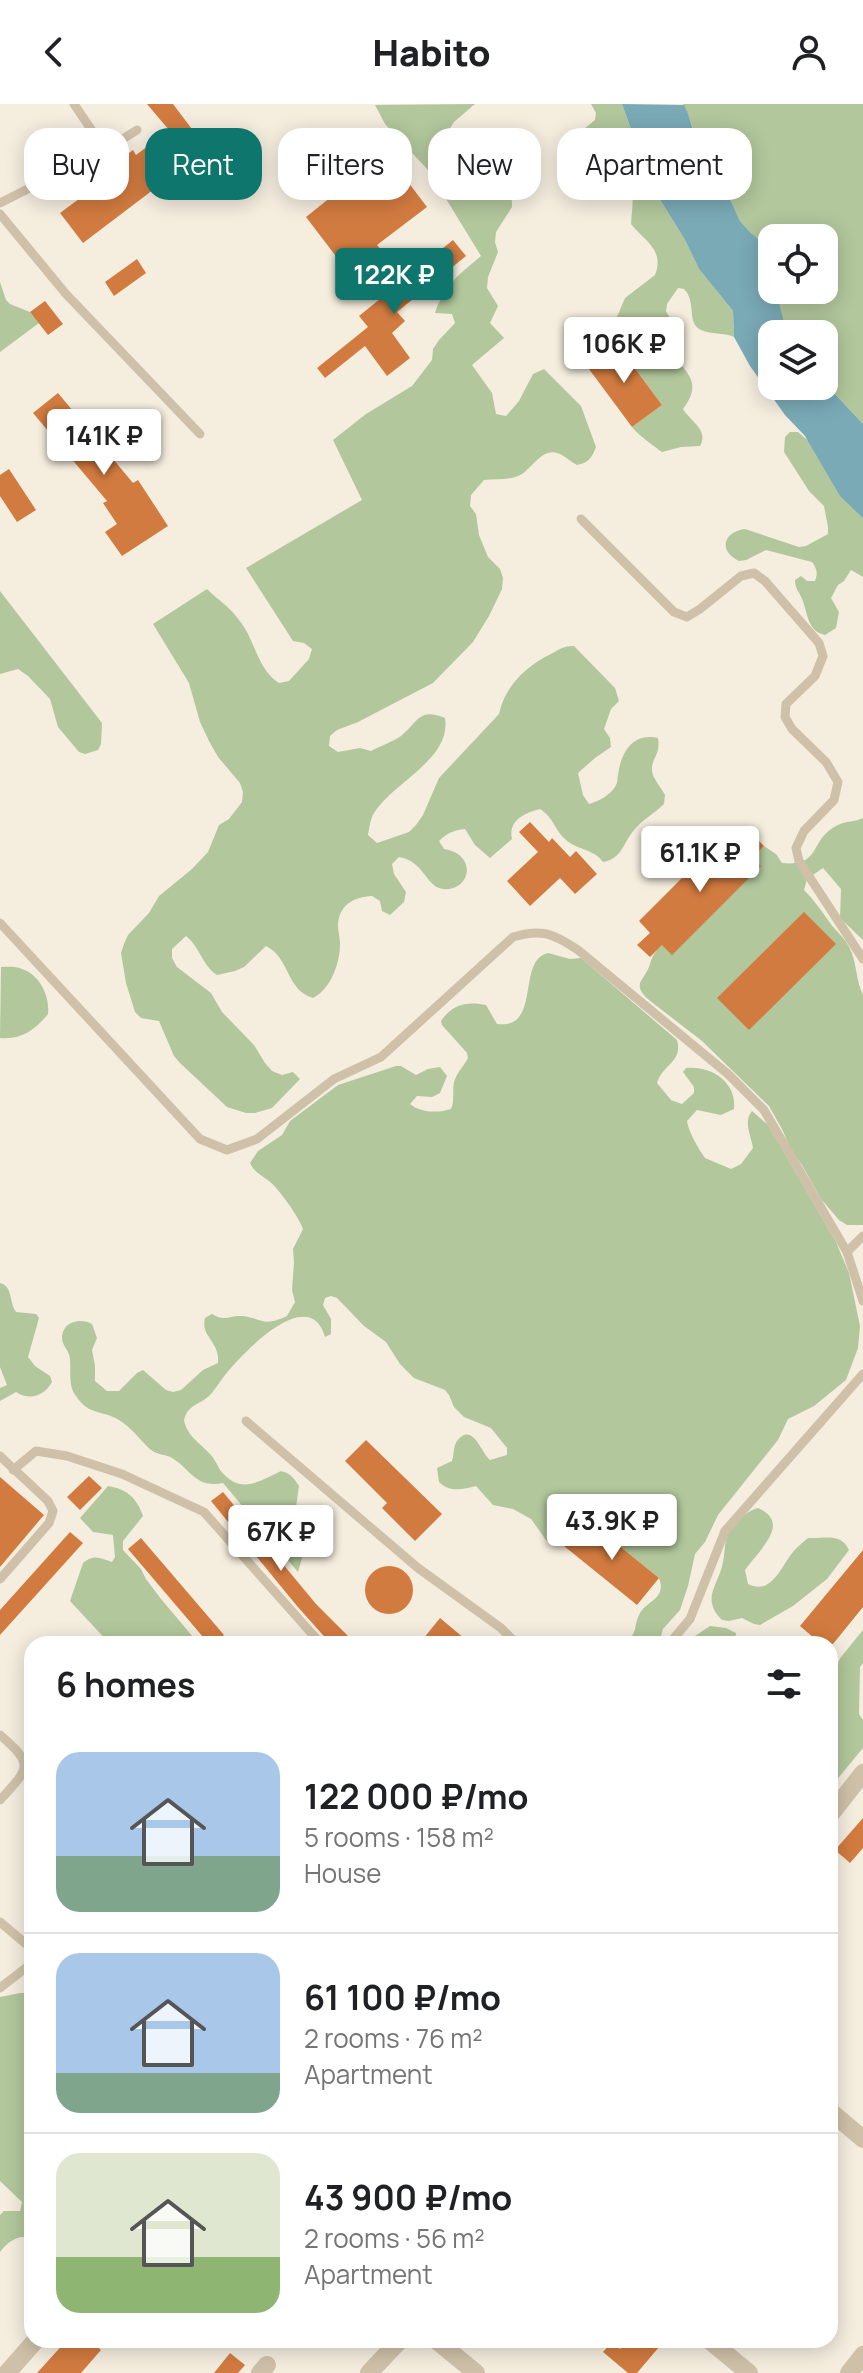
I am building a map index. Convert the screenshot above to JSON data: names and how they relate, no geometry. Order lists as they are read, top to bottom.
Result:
{
  "page": {
    "header": "Habito",
    "chip": [
      "Buy",
      "Rent",
      "Filters",
      "New",
      "Apartment"
    ],
    "price": [
      "122K ₽",
      "106K ₽",
      "141K ₽",
      "61.1K ₽",
      "43.9K ₽",
      "67K ₽"
    ],
    "heading": "6 homes",
    "list": [
      {
        "name": "122 000 ₽/mo",
        "note": "5 rooms · 158 m² · House"
      },
      {
        "name": "61 100 ₽/mo",
        "note": "2 rooms · 76 m² · Apartment"
      },
      {
        "name": "43 900 ₽/mo",
        "note": "2 rooms · 56 m² · Apartment"
      }
    ]
  }
}
